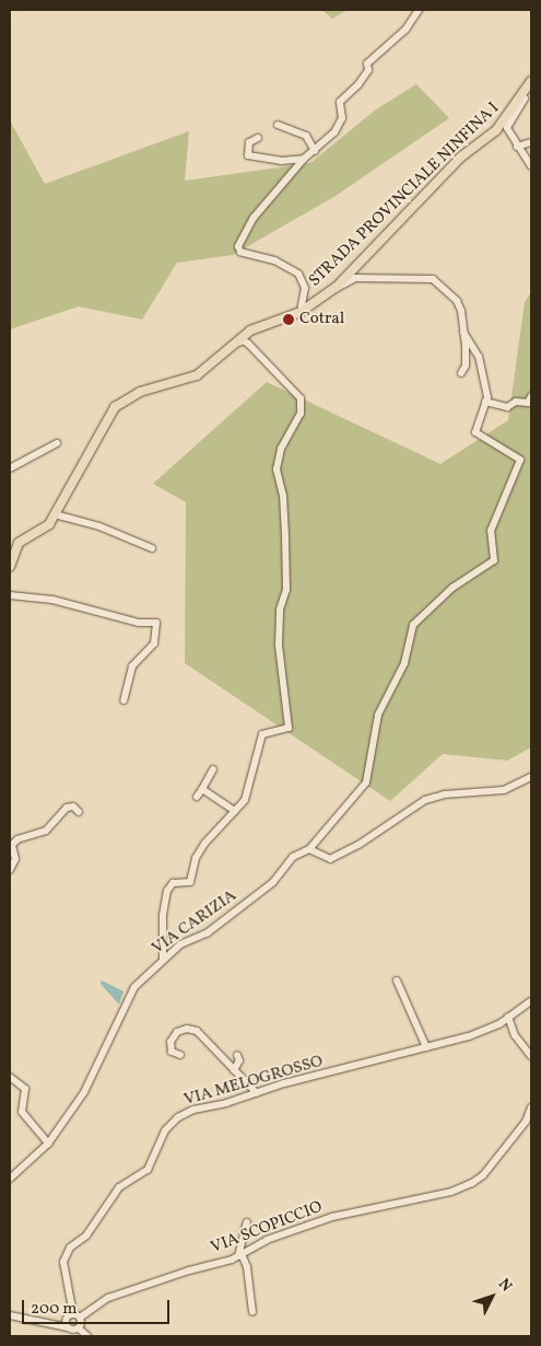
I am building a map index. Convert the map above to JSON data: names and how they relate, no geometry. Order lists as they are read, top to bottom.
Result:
{
  "streets": {
    "main road": ["STRADA PROVINCIALE NINFINA I"],
    "street": ["VIA CARIZIA", "VIA MELOGROSSO", "VIA SCOPICCIO"]
  },
  "crossings": [
    ["VIA MELOGROSSO", "VIA SCOPICCIO"]
  ],
  "places": ["Cotral"],
  "scale_bar": "200 m",
  "north": "top right"
}
